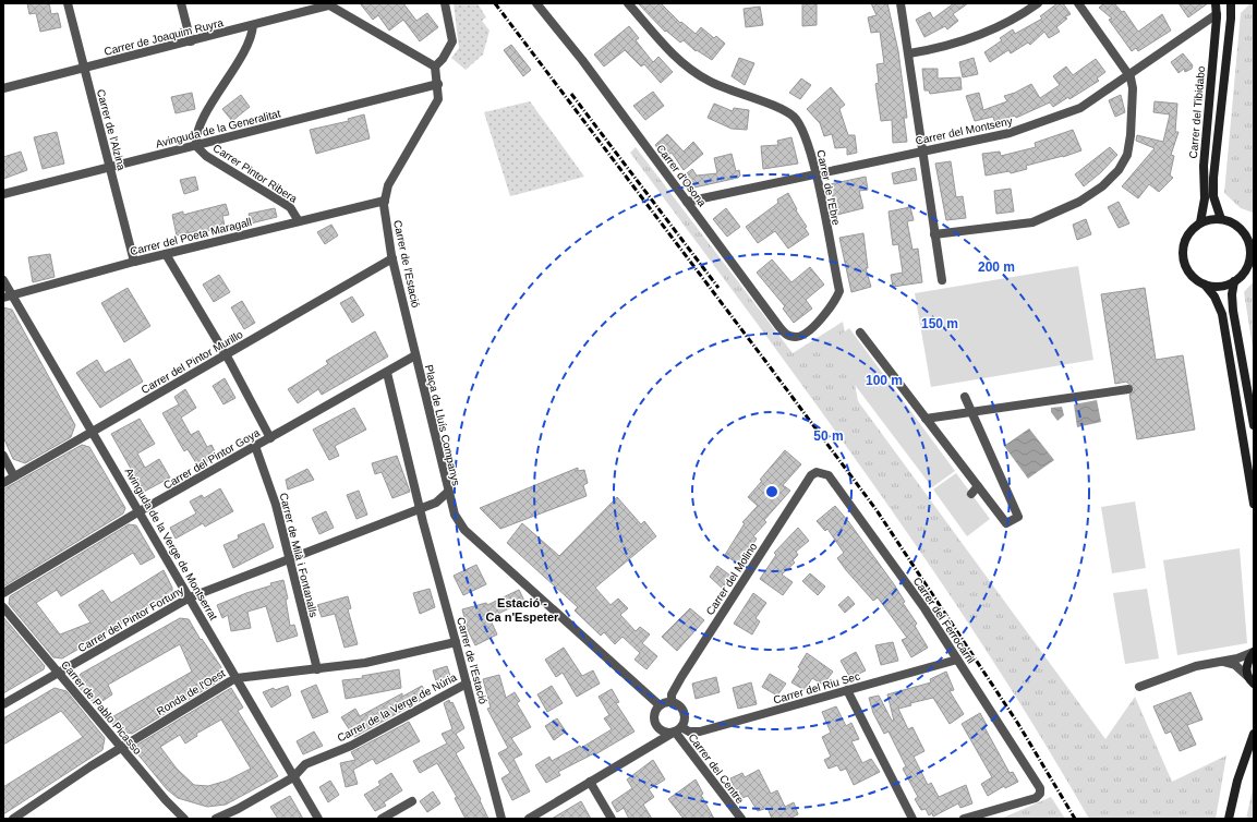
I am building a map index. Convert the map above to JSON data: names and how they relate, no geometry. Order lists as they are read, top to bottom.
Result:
{
  "streets": {
    "street": [
      "Carrer de Joaquim Ruyra",
      "Carrer del Tibidabo",
      "Avinguda de la Generalitat",
      "Carrer de l'Alzina",
      "Carrer del Montseny",
      "Carrer Pintor Ribera",
      "Carrer d'Osona",
      "Carrer de l'Ebre",
      "Carrer del Poeta Maragall",
      "Carrer de l'Estació",
      "Carrer del Pintor Murillo",
      "Plaça de Lluís Companys",
      "Carrer del Pintor Goya",
      "Avinguda de la Verge de Montserrat",
      "Carrer de Milà i Fontanalls",
      "Carrer del Molino",
      "Carrer del Pintor Fortuny",
      "Carrer del Ferrocarril",
      "Carrer del Riu Sec",
      "Ronda de l'Oest",
      "Carrer de Pablo Picasso",
      "Carrer de la Verge de Núria",
      "Carrer del Centre"
    ]
  },
  "crossings": [
    ["Carrer de Joaquim Ruyra", "Carrer de l'Alzina"],
    ["Carrer del Tibidabo", "Carrer del Montseny"],
    ["Avinguda de la Generalitat", "Carrer de l'Alzina"],
    ["Avinguda de la Generalitat", "Carrer Pintor Ribera"],
    ["Avinguda de la Generalitat", "Carrer de l'Estació"],
    ["Carrer de l'Alzina", "Carrer del Poeta Maragall"],
    ["Carrer del Montseny", "Carrer d'Osona"],
    ["Carrer del Montseny", "Carrer de l'Ebre"],
    ["Carrer Pintor Ribera", "Carrer del Poeta Maragall"],
    ["Carrer d'Osona", "Carrer de l'Ebre"],
    ["Carrer del Poeta Maragall", "Carrer de l'Estació"],
    ["Carrer del Poeta Maragall", "Avinguda de la Verge de Montserrat"],
    ["Carrer de l'Estació", "Carrer del Pintor Murillo"],
    ["Carrer de l'Estació", "Plaça de Lluís Companys"],
    ["Carrer de l'Estació", "Carrer del Pintor Fortuny"],
    ["Carrer de l'Estació", "Ronda de l'Oest"],
    ["Carrer de l'Estació", "Carrer de la Verge de Núria"],
    ["Carrer del Pintor Murillo", "Avinguda de la Verge de Montserrat"],
    ["Plaça de Lluís Companys", "Carrer del Pintor Goya"],
    ["Plaça de Lluís Companys", "Carrer del Pintor Fortuny"],
    ["Carrer del Pintor Goya", "Avinguda de la Verge de Montserrat"],
    ["Carrer del Pintor Goya", "Carrer de Milà i Fontanalls"],
    ["Avinguda de la Verge de Montserrat", "Carrer del Pintor Fortuny"],
    ["Avinguda de la Verge de Montserrat", "Ronda de l'Oest"],
    ["Avinguda de la Verge de Montserrat", "Carrer de la Verge de Núria"],
    ["Carrer de Milà i Fontanalls", "Carrer del Pintor Fortuny"],
    ["Carrer de Milà i Fontanalls", "Ronda de l'Oest"],
    ["Carrer del Molino", "Carrer del Ferrocarril"],
    ["Carrer del Molino", "Carrer del Riu Sec"],
    ["Carrer del Molino", "Carrer del Centre"],
    ["Carrer del Pintor Fortuny", "Carrer de Pablo Picasso"],
    ["Carrer del Ferrocarril", "Carrer del Riu Sec"],
    ["Carrer del Riu Sec", "Carrer del Centre"],
    ["Ronda de l'Oest", "Carrer de Pablo Picasso"]
  ],
  "districts": ["Estació - Ca n'Espeter"],
  "rings": [
    "200 m",
    "150 m",
    "100 m",
    "50 m"
  ]
}
